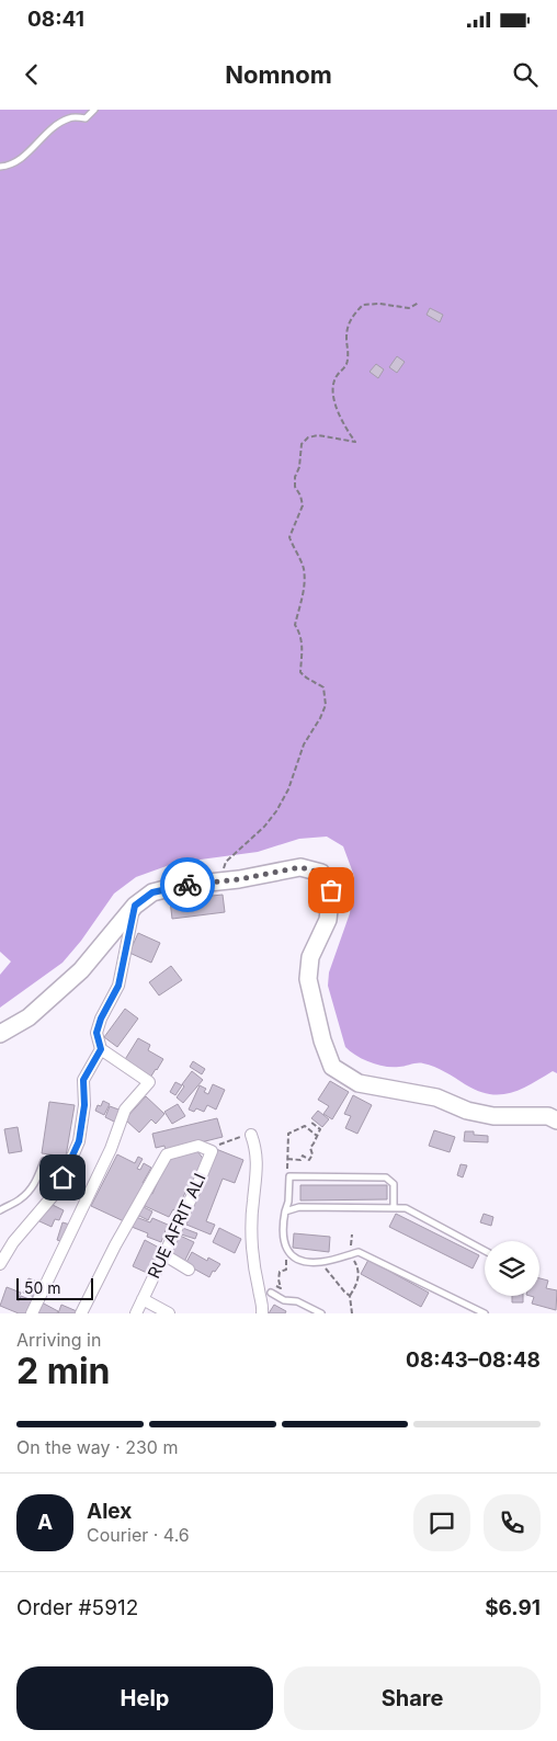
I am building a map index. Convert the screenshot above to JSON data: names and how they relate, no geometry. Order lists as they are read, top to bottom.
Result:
{
  "streets": {
    "street": ["RUE AFRIT ALI"]
  },
  "scale_bar": "50 m",
  "page": {
    "status": "08:41",
    "header": "Nomnom",
    "scale": "50 m",
    "heading": ["2 min", "Arriving in", "08:43–08:48"],
    "panel": [
      "Alex",
      "Courier · 4.6",
      "Order #5912",
      "$6.91"
    ],
    "bar": "On the way · 230 m",
    "round": "A",
    "buttons": ["Help", "Share"]
  }
}
